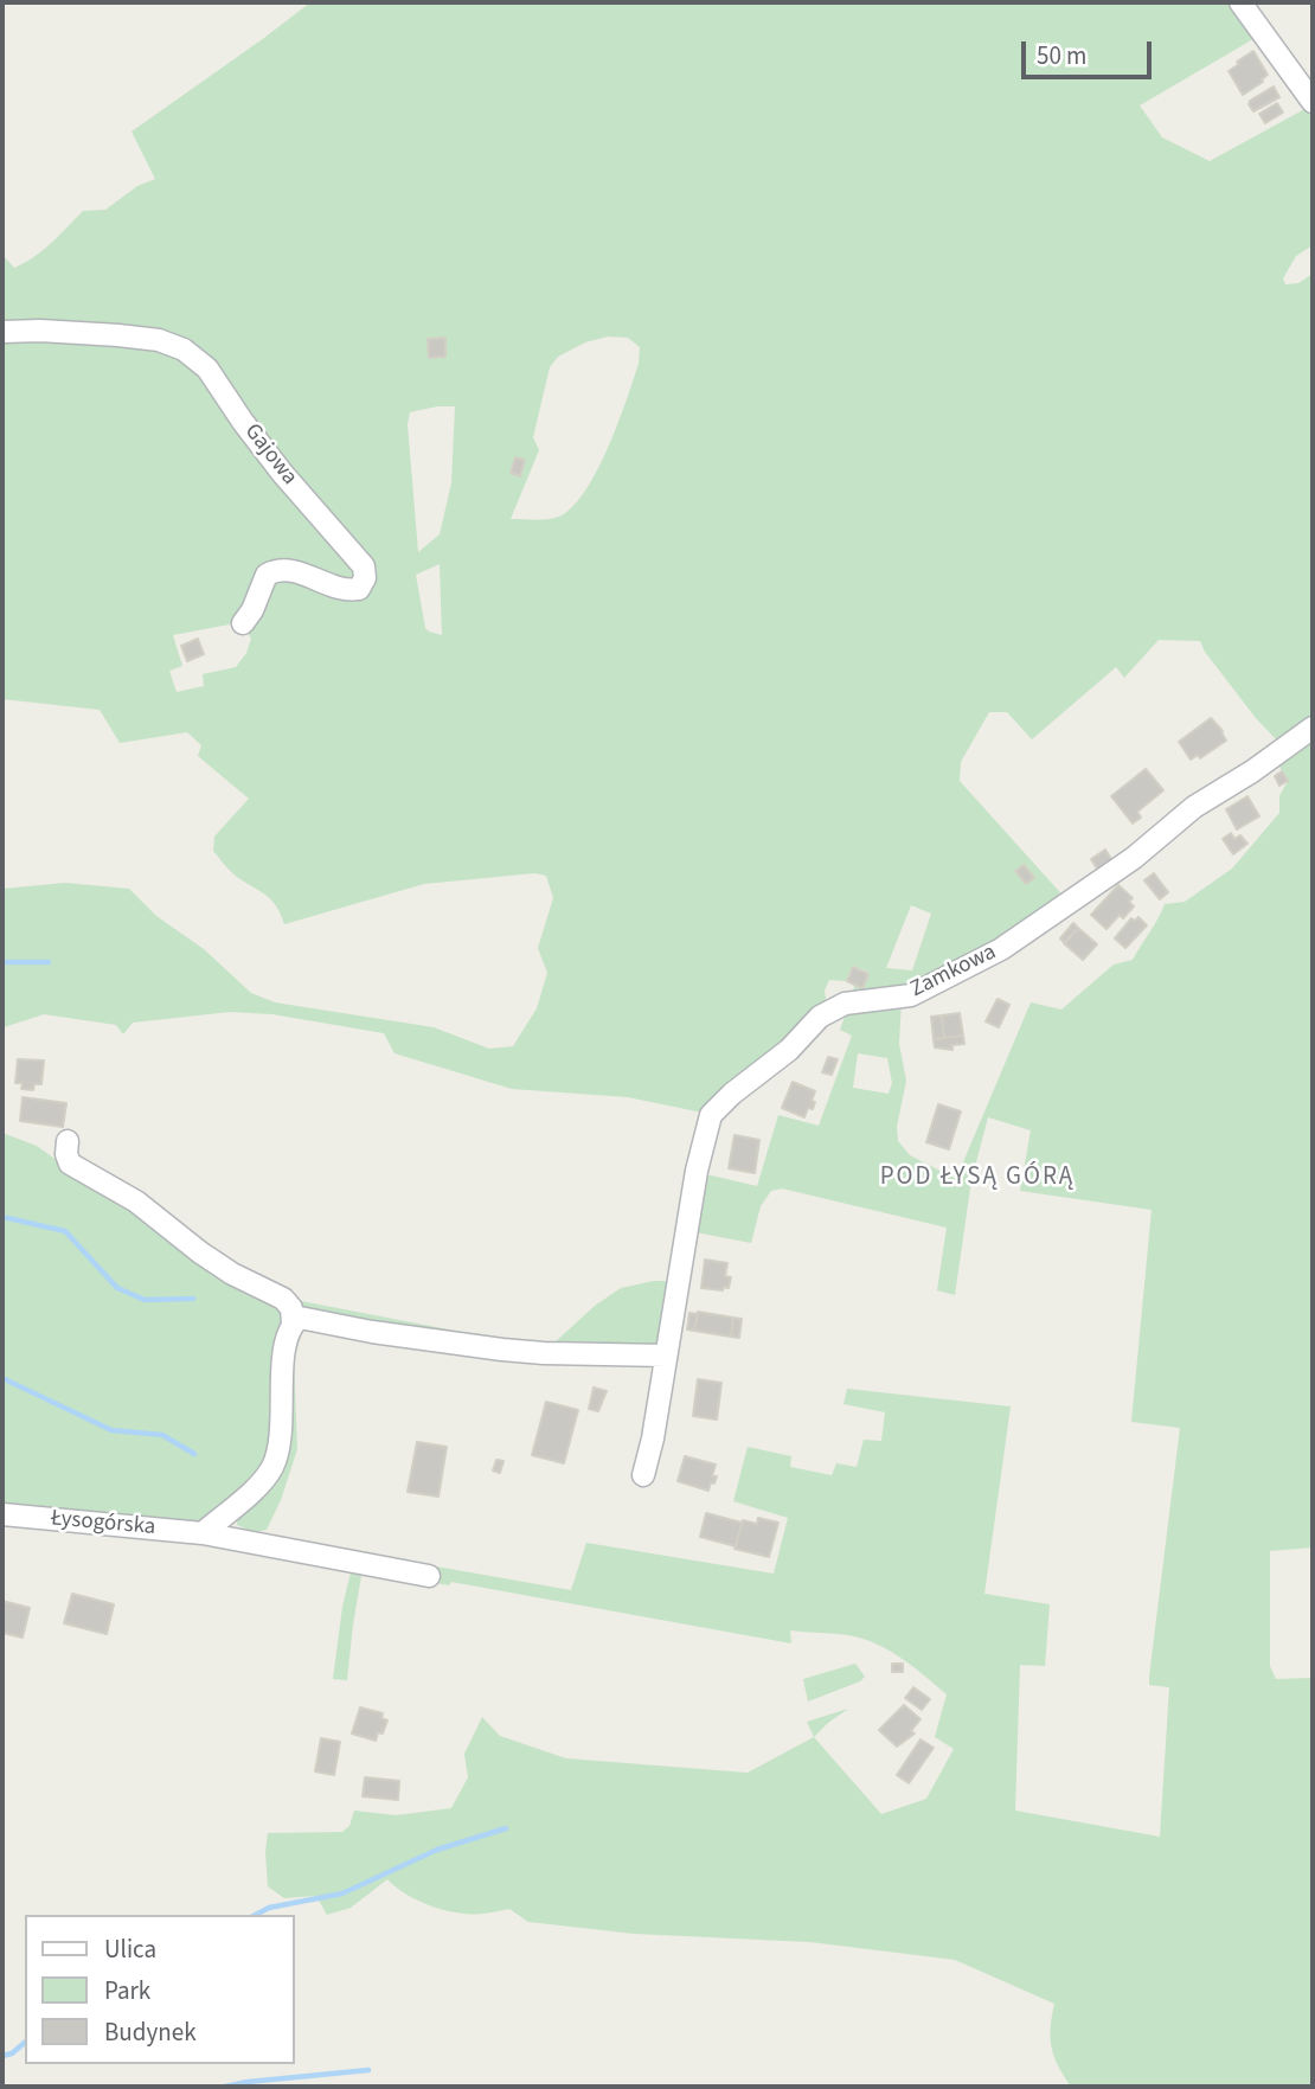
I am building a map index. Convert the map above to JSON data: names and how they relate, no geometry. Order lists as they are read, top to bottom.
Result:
{
  "streets": {
    "street": ["Gajowa", "Zamkowa", "Łysogórska"]
  },
  "districts": ["POD ŁYSĄ GÓRĄ"],
  "legend": ["Ulica", "Park", "Budynek"],
  "scale_bar": "50 m"
}
